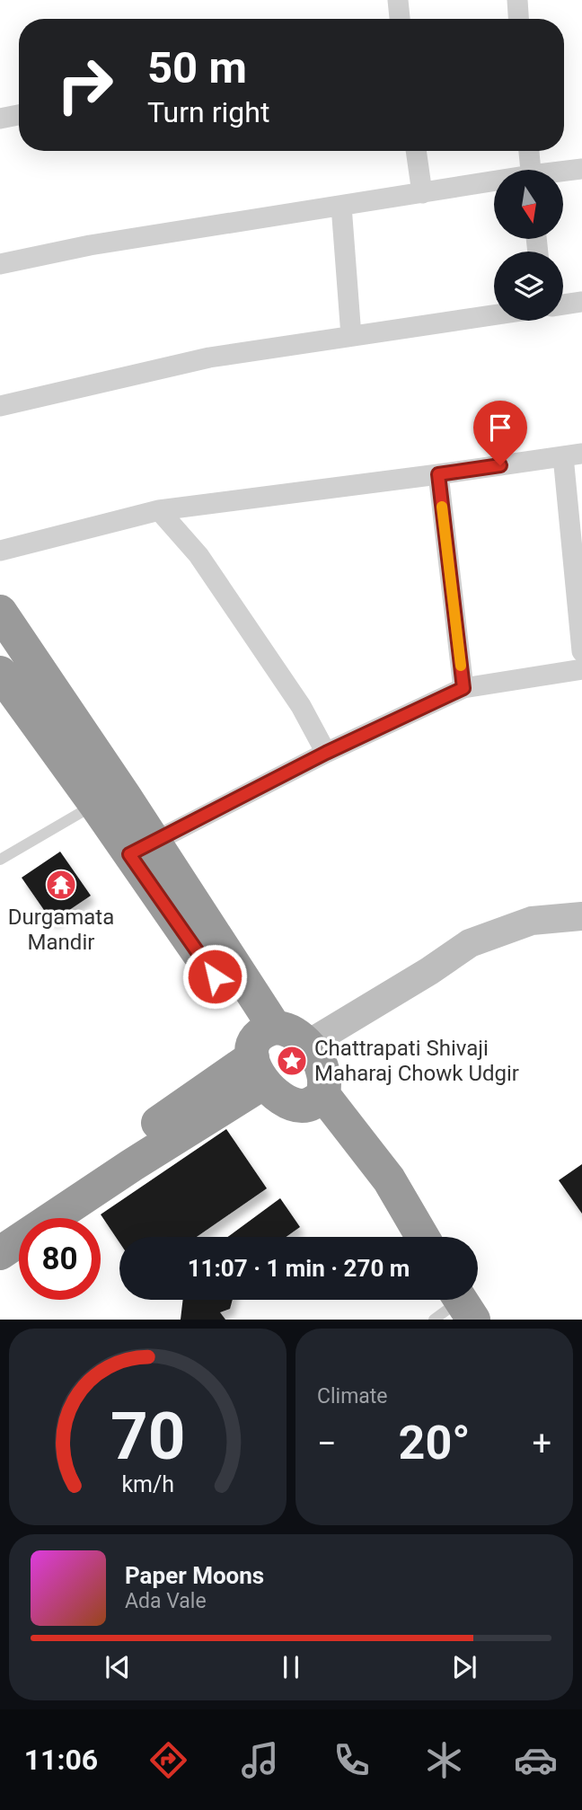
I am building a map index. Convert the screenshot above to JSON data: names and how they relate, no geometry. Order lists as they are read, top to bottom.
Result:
{
  "places": {
    "temple": ["Durgamata Mandir"],
    "place": ["Chattrapati Shivaji Maharaj Chowk Udgir"]
  },
  "north": "bottom",
  "page": {
    "turn": ["50 m", "Turn right"],
    "limit": "80",
    "trip": "11:07 · 1 min · 270 m",
    "tile": "Climate",
    "heat": ["−", "20°", "+"],
    "song": ["Paper Moons", "Ada Vale"],
    "tabs": "11:06",
    "gauge": ["70", "km/h"]
  }
}
